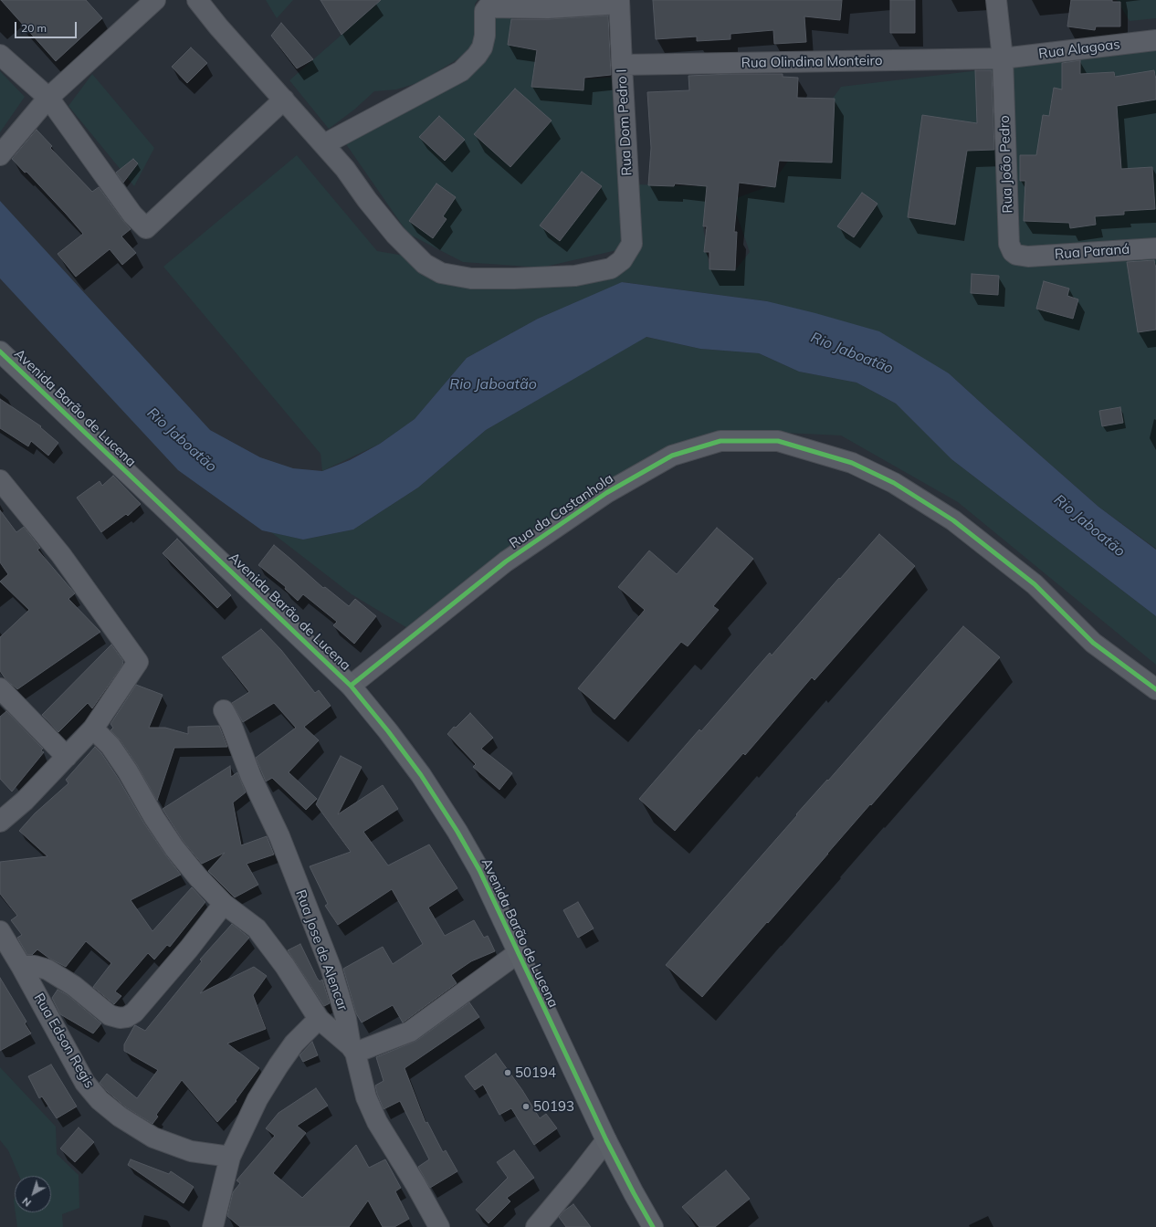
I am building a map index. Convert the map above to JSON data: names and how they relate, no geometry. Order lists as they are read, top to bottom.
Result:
{
  "streets": {
    "main road": ["Avenida Barão de Lucena"],
    "street": [
      "Rua Alagoas",
      "Rua Olindina Monteiro",
      "Rua Dom Pedro I",
      "Rua João Pedro",
      "Rua Paraná",
      "Rua da Castanhola",
      "Rua Jose de Alencar",
      "Rua Edson Regis"
    ]
  },
  "crossings": [
    ["Rua Alagoas", "Rua Olindina Monteiro"],
    ["Rua Alagoas", "Rua João Pedro"],
    ["Rua Olindina Monteiro", "Rua Dom Pedro I"],
    ["Rua Olindina Monteiro", "Rua João Pedro"],
    ["Rua João Pedro", "Rua Paraná"],
    ["Avenida Barão de Lucena", "Rua da Castanhola"]
  ],
  "water": ["Rio Jaboatão"],
  "places": ["50194", "50193"],
  "scale_bar": "20 m",
  "north": "bottom left"
}
